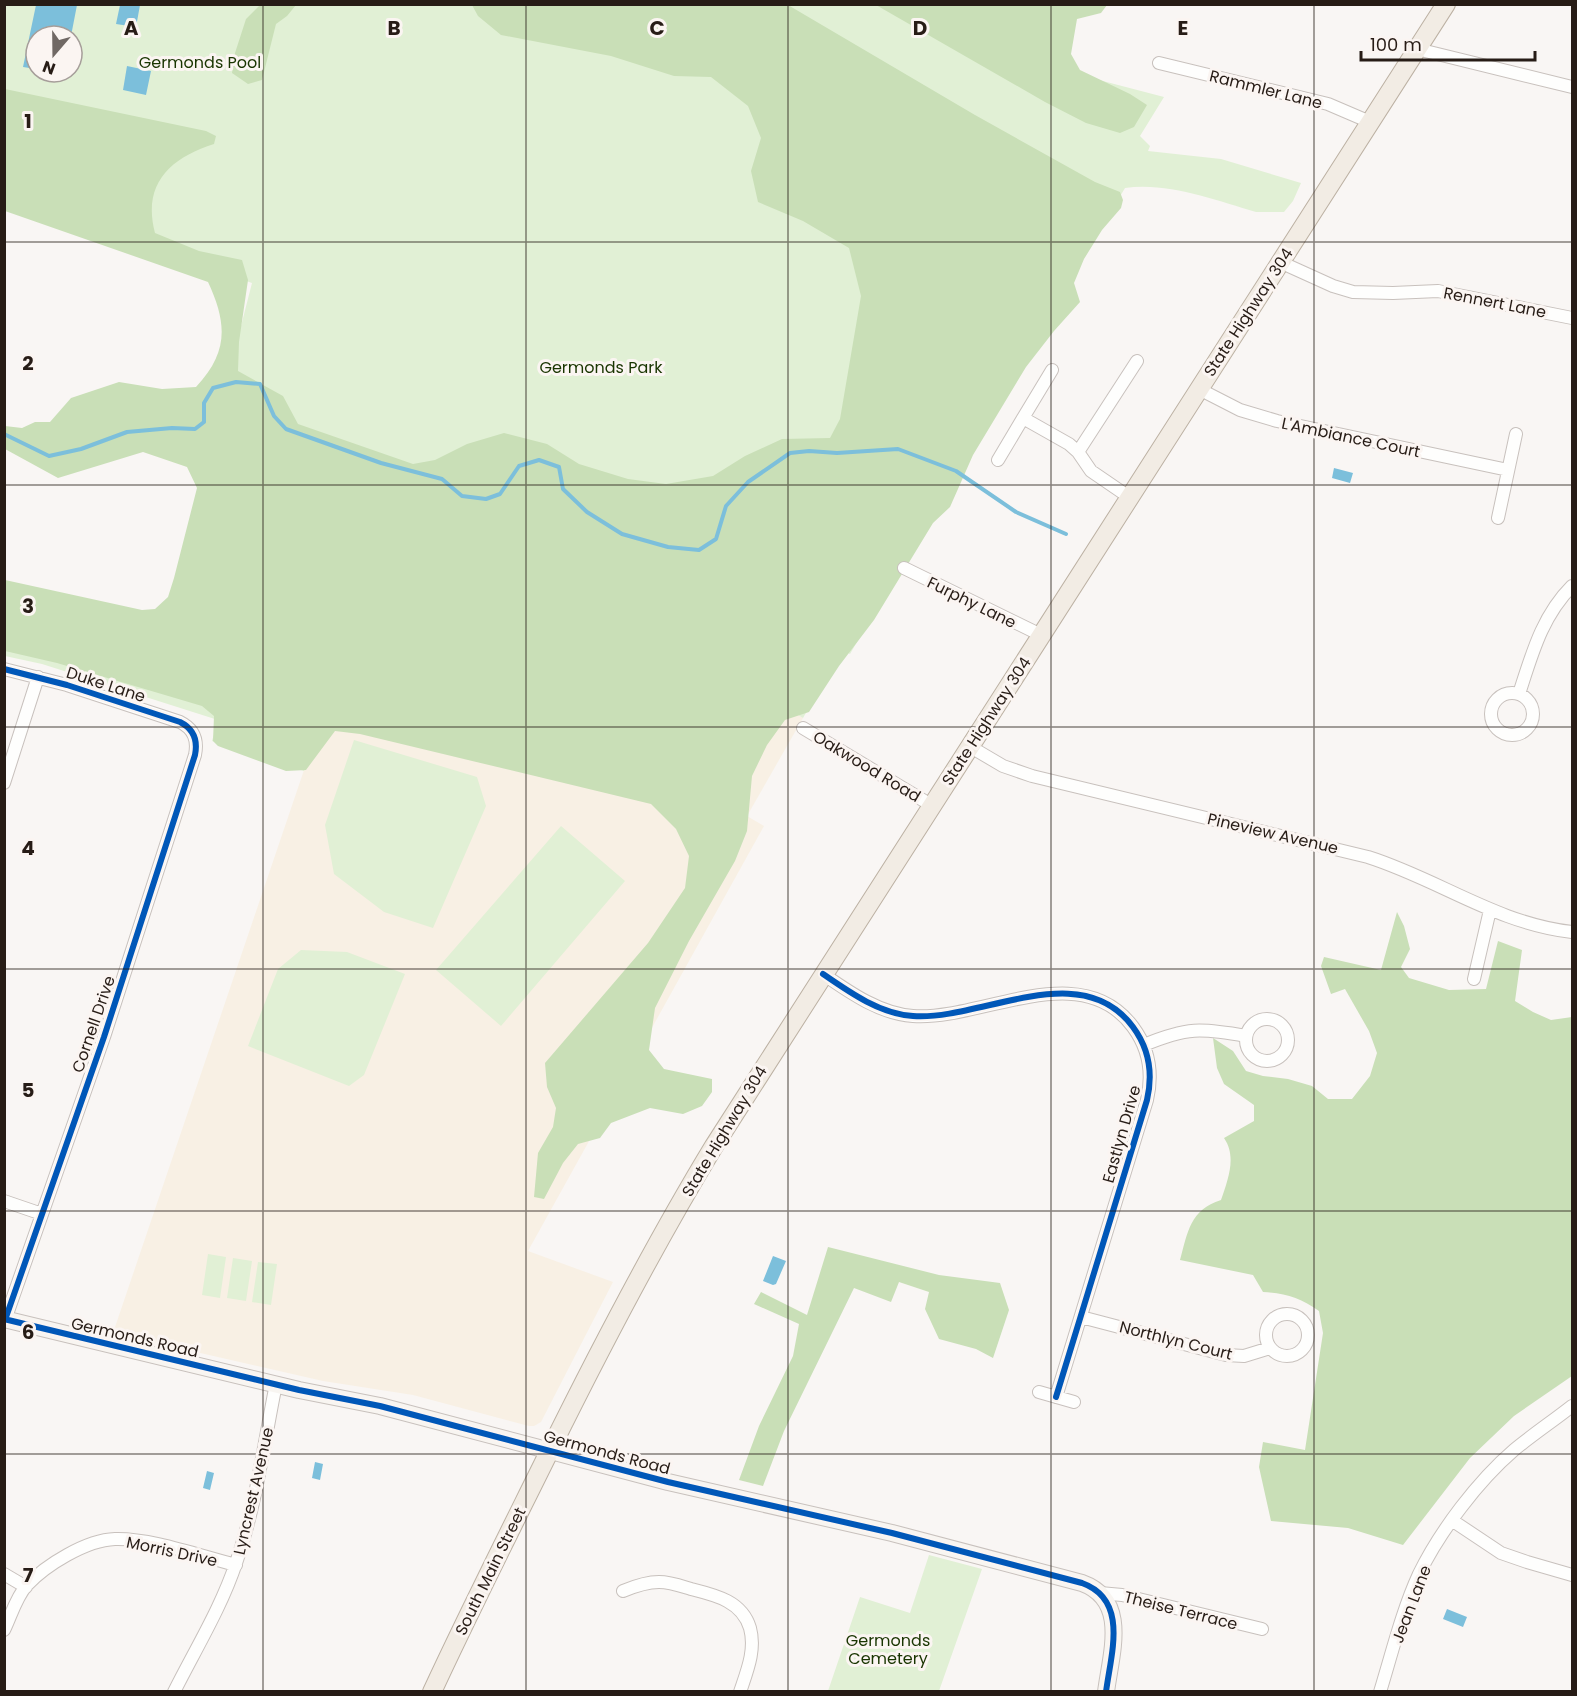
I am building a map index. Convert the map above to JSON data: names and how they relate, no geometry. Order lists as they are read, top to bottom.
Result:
{
  "streets": {
    "main road": ["State Highway 304", "South Main Street"],
    "street": [
      "Rammler Lane",
      "Rennert Lane",
      "L'Ambiance Court",
      "Furphy Lane",
      "Duke Lane",
      "Oakwood Road",
      "Pineview Avenue",
      "Cornell Drive",
      "Eastlyn Drive",
      "Germonds Road",
      "Northlyn Court",
      "Lyncrest Avenue",
      "Morris Drive",
      "Jean Lane",
      "Theise Terrace"
    ]
  },
  "crossings": [
    ["Rammler Lane", "State Highway 304"],
    ["Rennert Lane", "State Highway 304"],
    ["State Highway 304", "L'Ambiance Court"],
    ["State Highway 304", "Furphy Lane"],
    ["State Highway 304", "Oakwood Road"],
    ["State Highway 304", "Pineview Avenue"],
    ["State Highway 304", "Eastlyn Drive"],
    ["State Highway 304", "Germonds Road"],
    ["State Highway 304", "South Main Street"],
    ["Duke Lane", "Cornell Drive"],
    ["Cornell Drive", "Germonds Road"],
    ["Eastlyn Drive", "Northlyn Court"],
    ["Germonds Road", "Lyncrest Avenue"],
    ["Germonds Road", "South Main Street"],
    ["Germonds Road", "Theise Terrace"],
    ["Lyncrest Avenue", "Morris Drive"]
  ],
  "parks": ["Germonds Pool", "Germonds Park", "Germonds Cemetery"],
  "scale_bar": "100 m",
  "north": "bottom",
  "grid": {
    "columns": [
      "A",
      "B",
      "C",
      "D",
      "E"
    ],
    "rows": [
      "1",
      "2",
      "3",
      "4",
      "5",
      "6",
      "7"
    ]
  }
}
